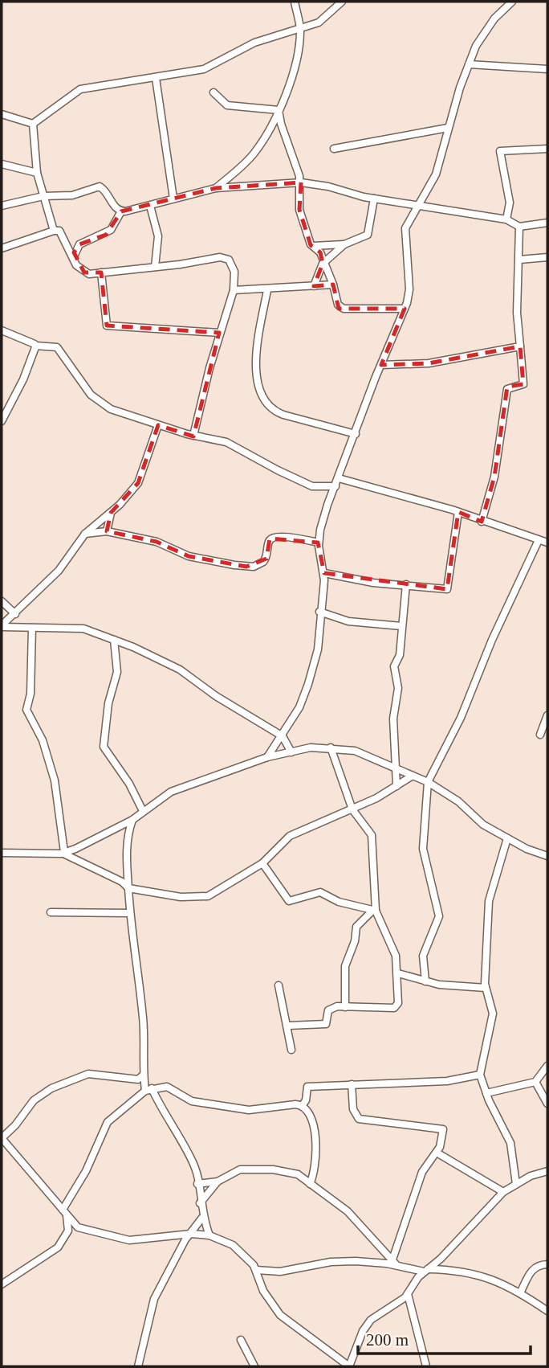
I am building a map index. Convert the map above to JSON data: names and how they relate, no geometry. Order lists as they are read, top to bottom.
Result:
{
  "scale_bar": "200 m"
}
